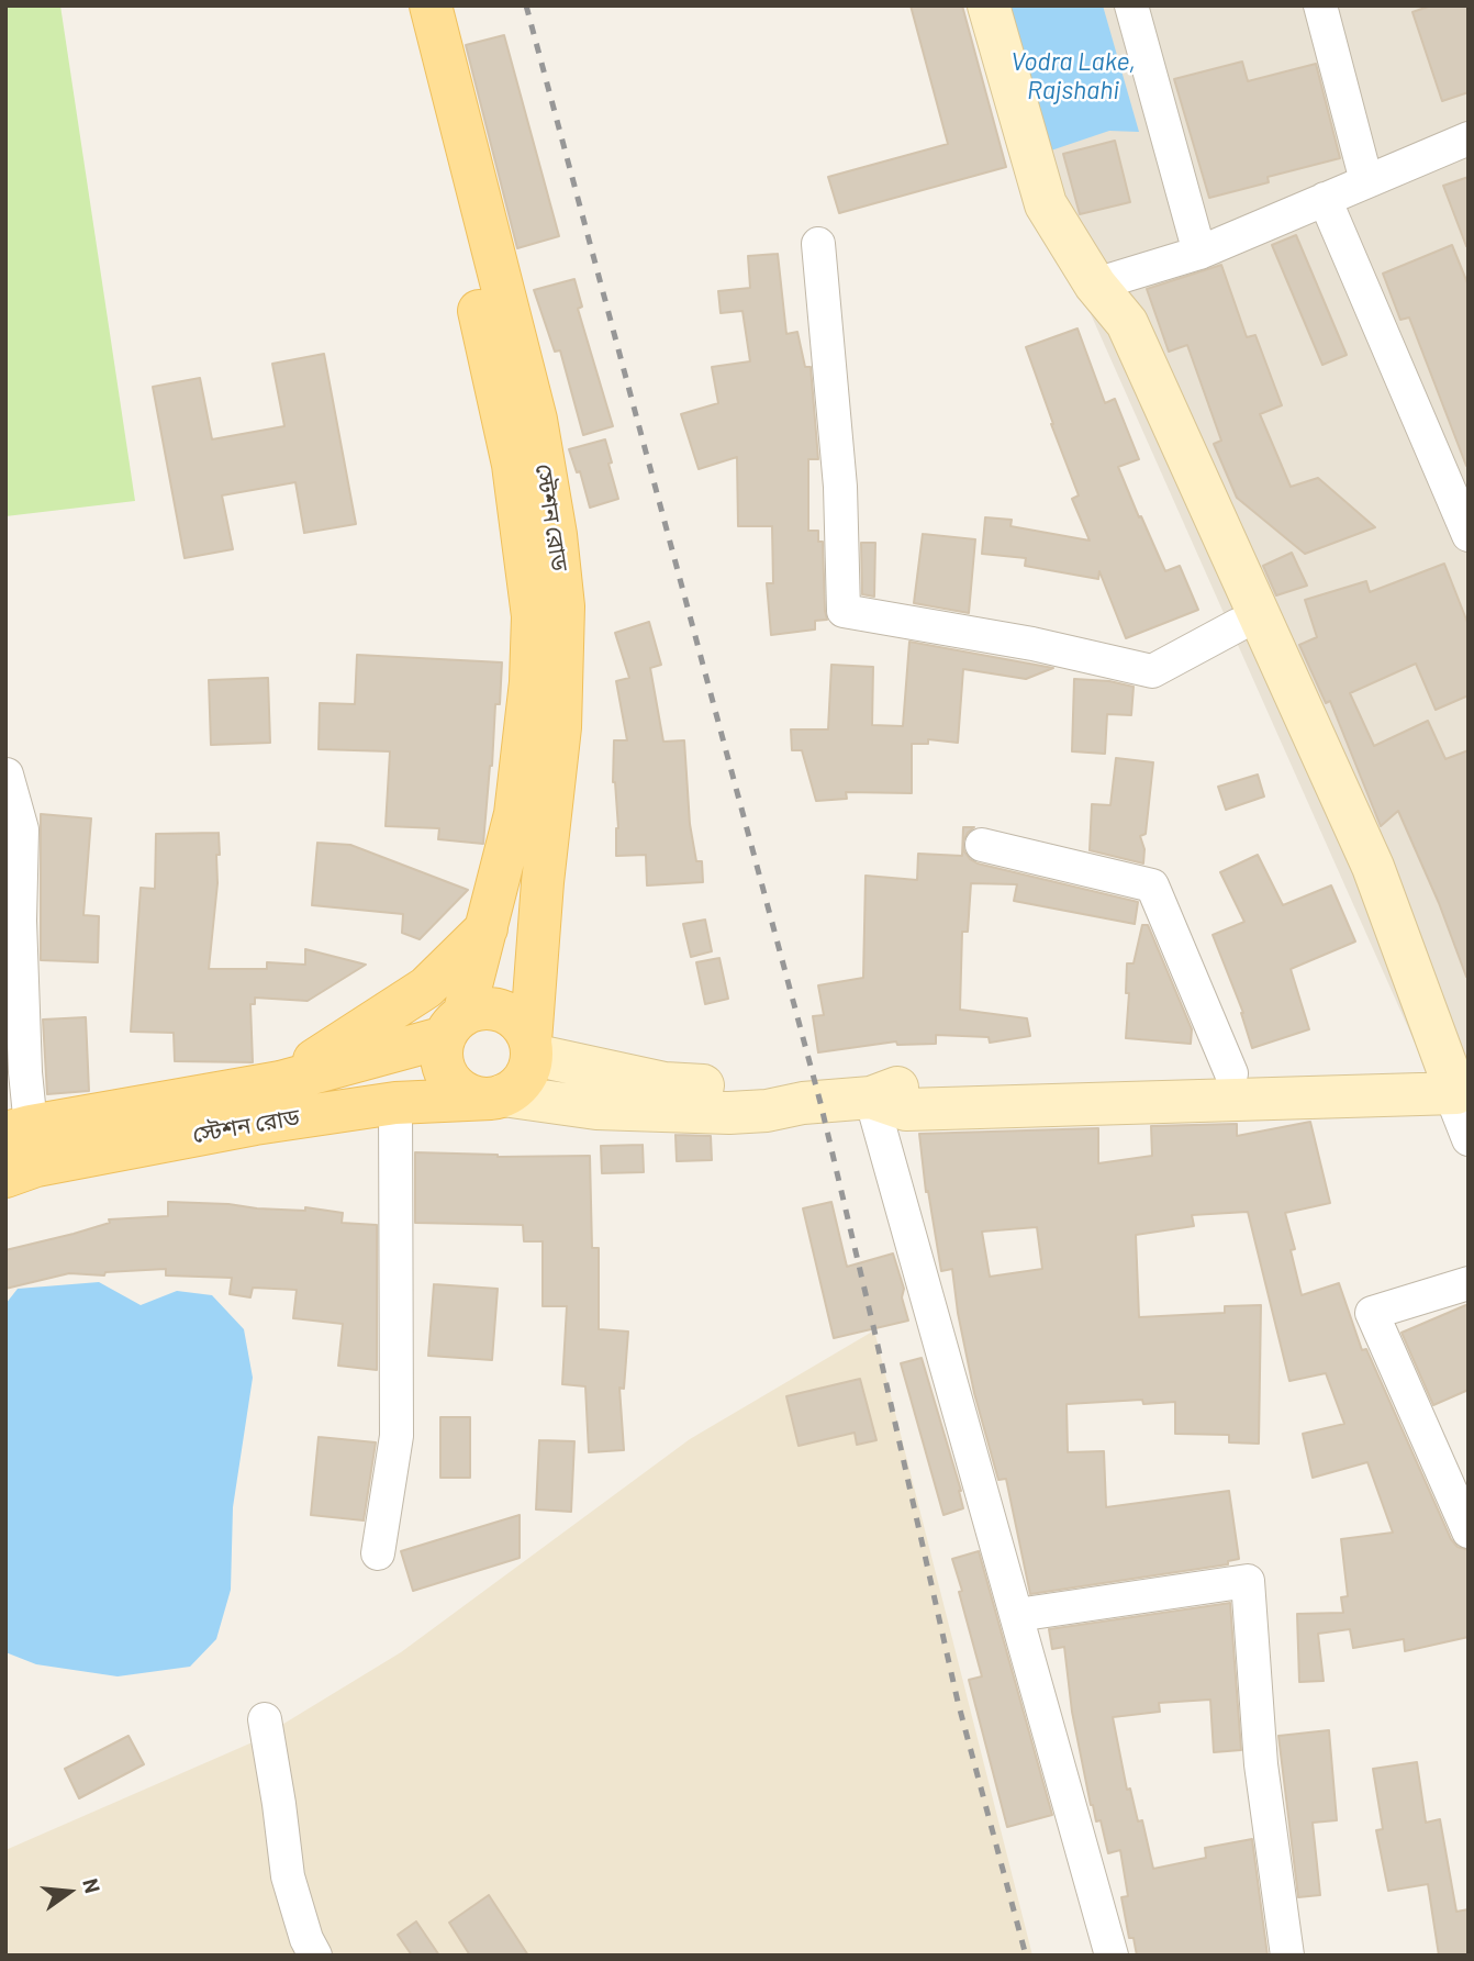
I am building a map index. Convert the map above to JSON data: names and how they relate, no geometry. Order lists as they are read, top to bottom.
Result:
{
  "streets": {
    "main road": ["স্টেশন রোড"]
  },
  "water": ["Vodra Lake, Rajshahi"],
  "north": "right"
}
